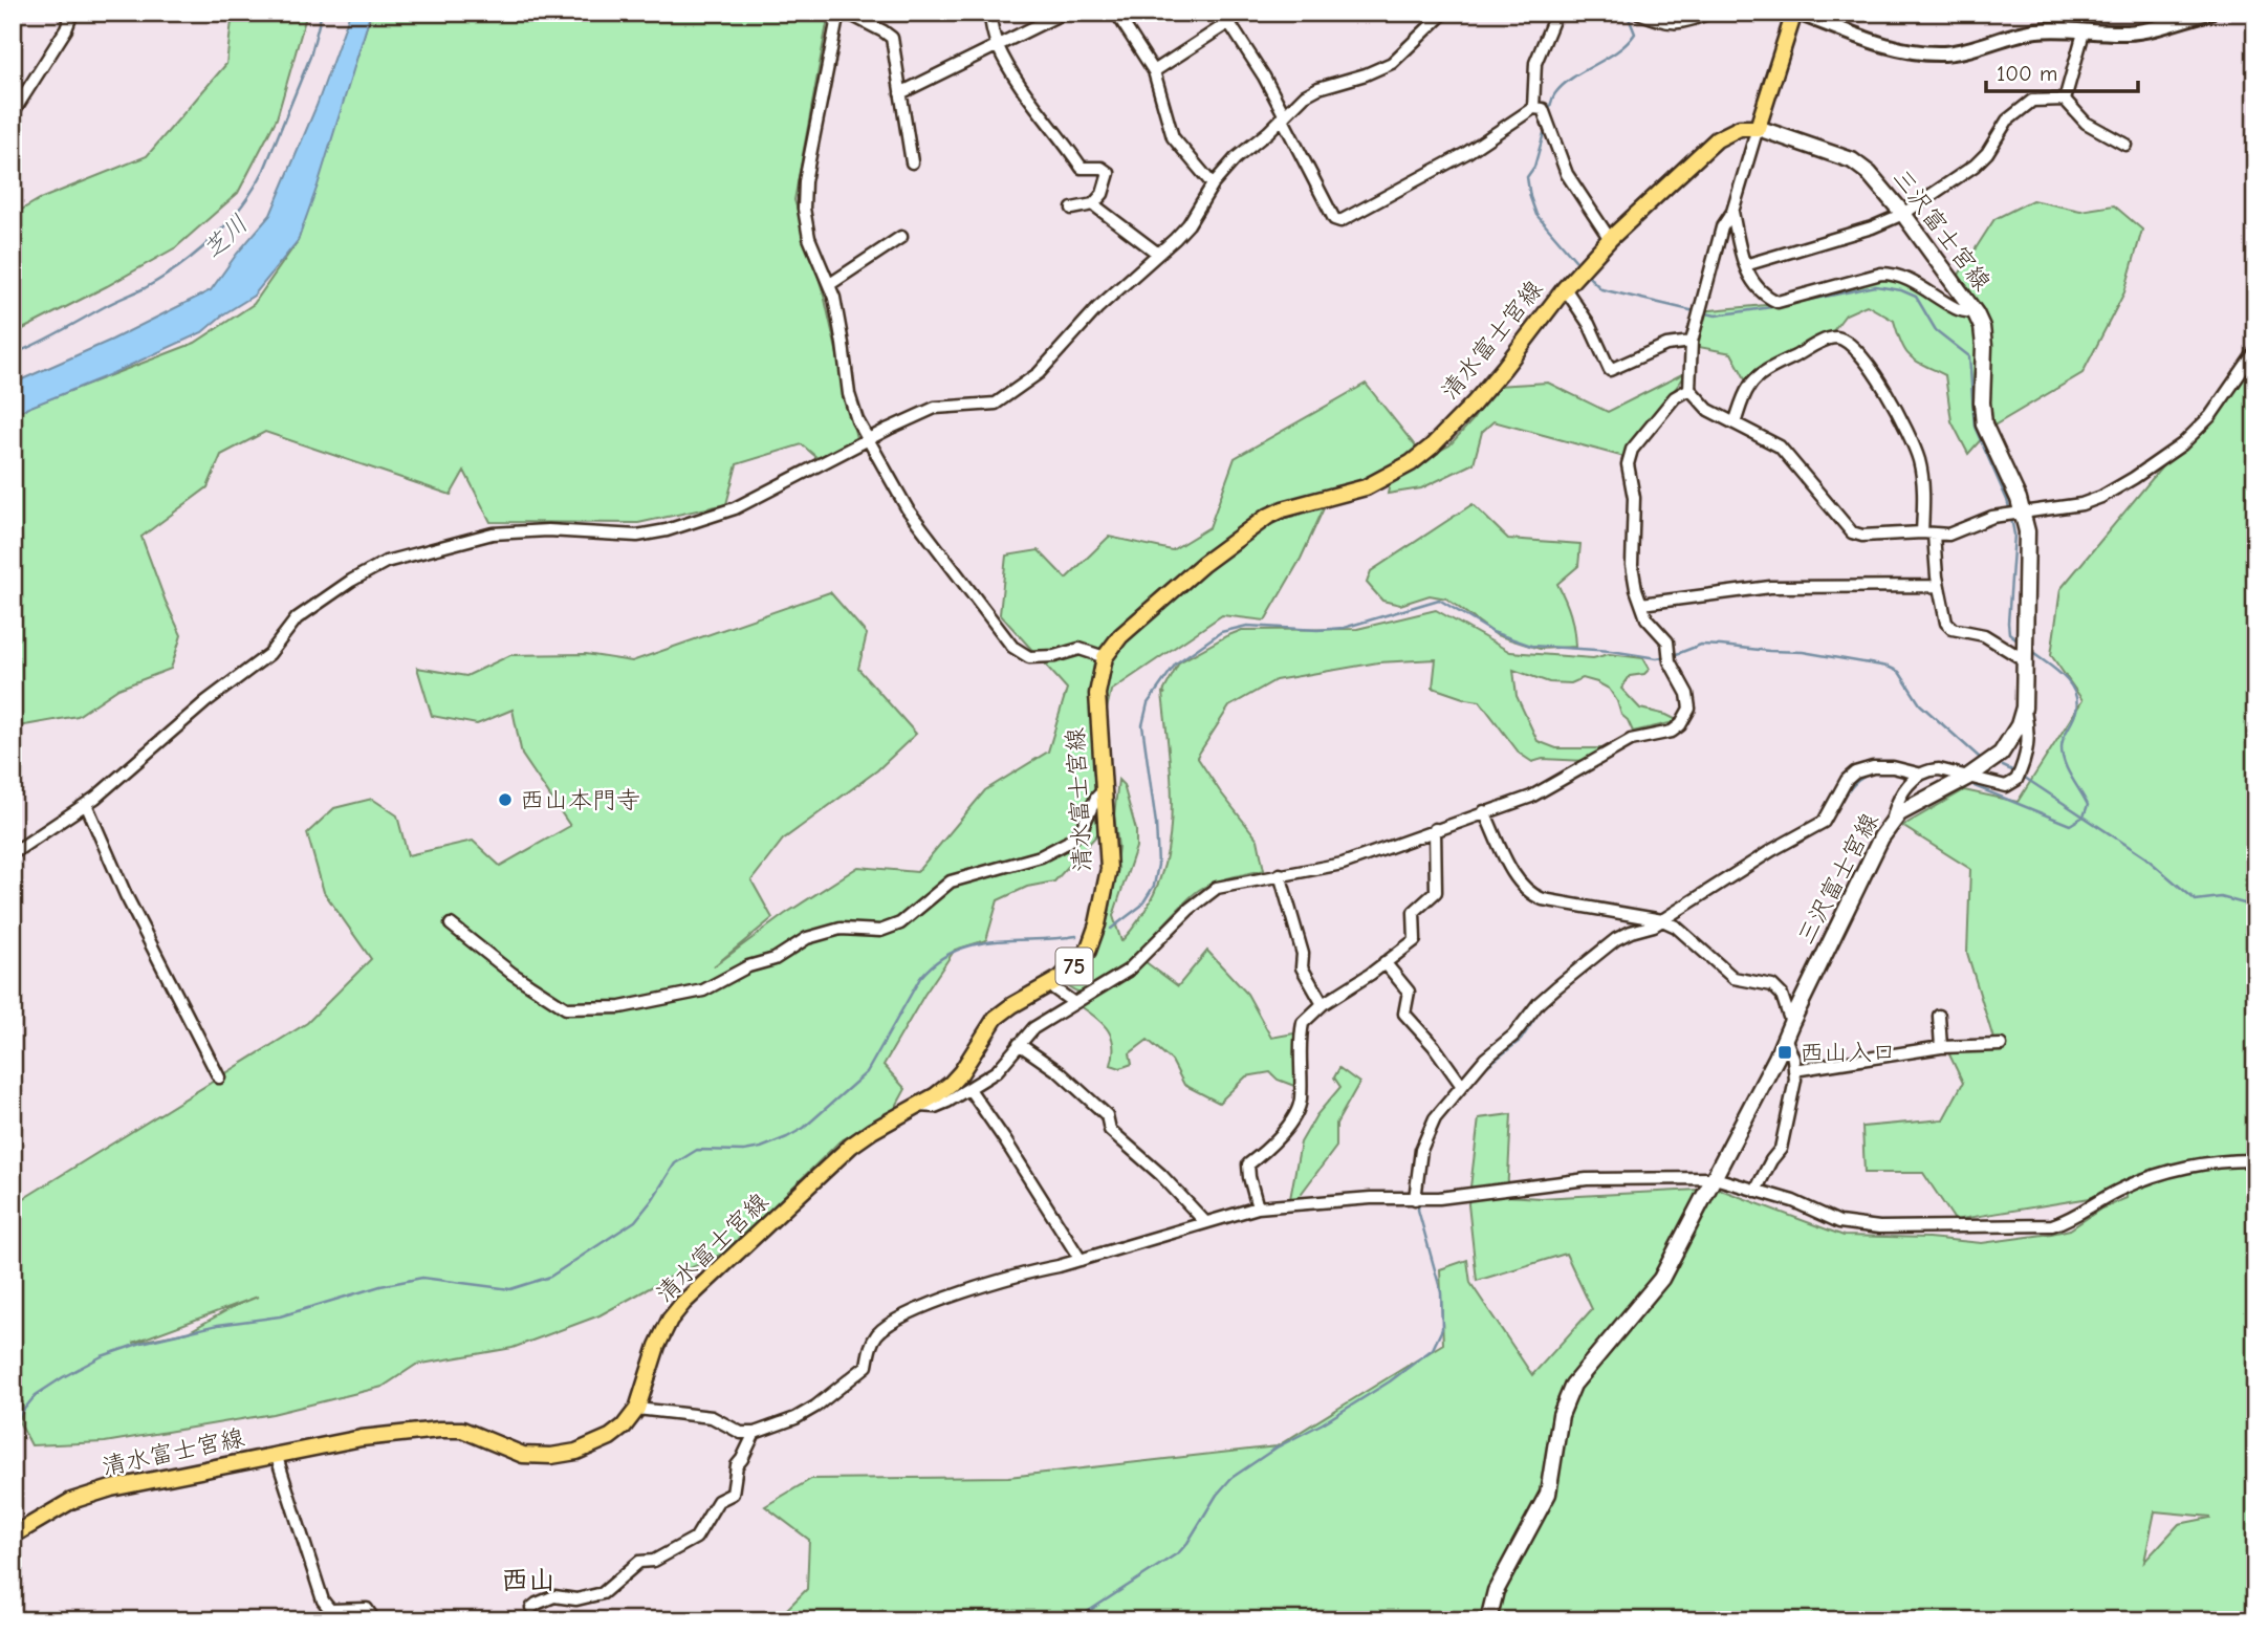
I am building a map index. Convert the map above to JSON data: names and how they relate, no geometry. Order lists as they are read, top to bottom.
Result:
{
  "streets": {
    "main road": ["三沢富士宮線", "清水富士宮線", "75"]
  },
  "crossings": [
    ["三沢富士宮線", "清水富士宮線"]
  ],
  "districts": ["西山"],
  "water": ["芝川"],
  "places": {
    "other": ["西山本門寺"],
    "transit": ["西山入口"]
  },
  "scale_bar": "100 m"
}
